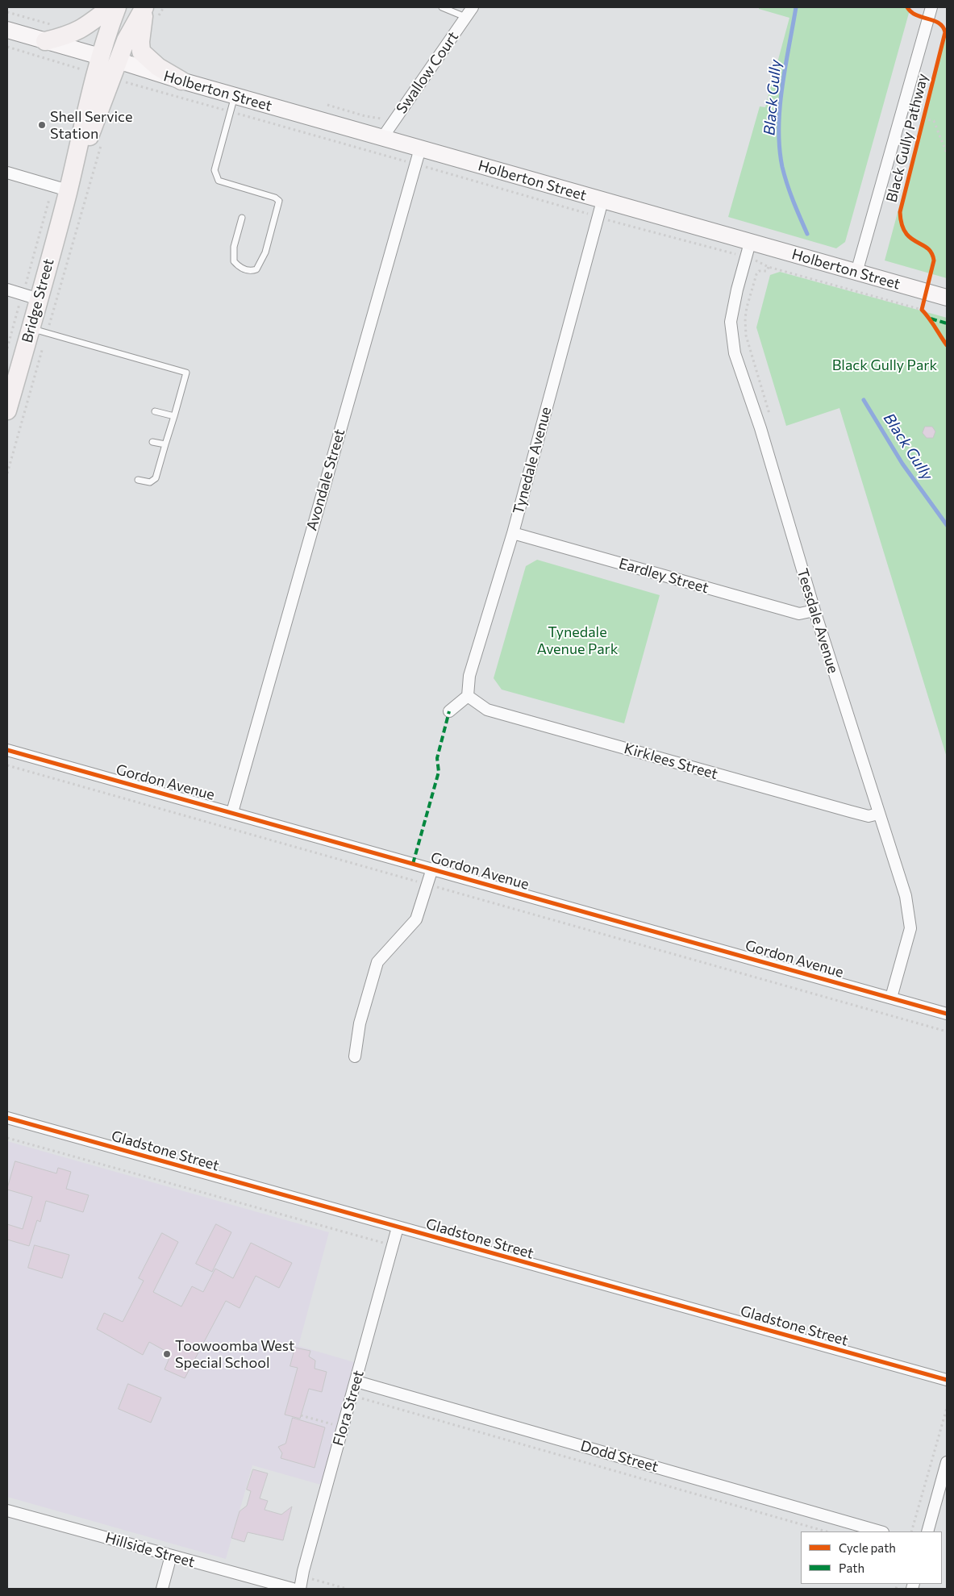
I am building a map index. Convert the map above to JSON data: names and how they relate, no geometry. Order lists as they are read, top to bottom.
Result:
{
  "streets": {
    "main road": ["Holberton Street", "Bridge Street"],
    "street": [
      "Swallow Court",
      "Tynedale Avenue",
      "Avondale Street",
      "Eardley Street",
      "Teesdale Avenue",
      "Kirklees Street",
      "Gordon Avenue",
      "Gladstone Street",
      "Flora Street",
      "Dodd Street",
      "Hillside Street"
    ],
    "cycle path": ["Black Gully Pathway"]
  },
  "crossings": [
    ["Swallow Court", "Holberton Street"],
    ["Holberton Street", "Bridge Street"],
    ["Holberton Street", "Tynedale Avenue"],
    ["Holberton Street", "Avondale Street"],
    ["Holberton Street", "Teesdale Avenue"],
    ["Tynedale Avenue", "Eardley Street"],
    ["Tynedale Avenue", "Kirklees Street"],
    ["Avondale Street", "Gordon Avenue"],
    ["Eardley Street", "Teesdale Avenue"],
    ["Teesdale Avenue", "Kirklees Street"],
    ["Teesdale Avenue", "Gordon Avenue"],
    ["Gladstone Street", "Flora Street"],
    ["Flora Street", "Dodd Street"]
  ],
  "water": ["Black Gully"],
  "parks": ["Black Gully Park", "Tynedale Avenue Park"],
  "places": ["Shell Service Station", "Toowoomba West Special School"],
  "legend": ["Cycle path", "Path"]
}
